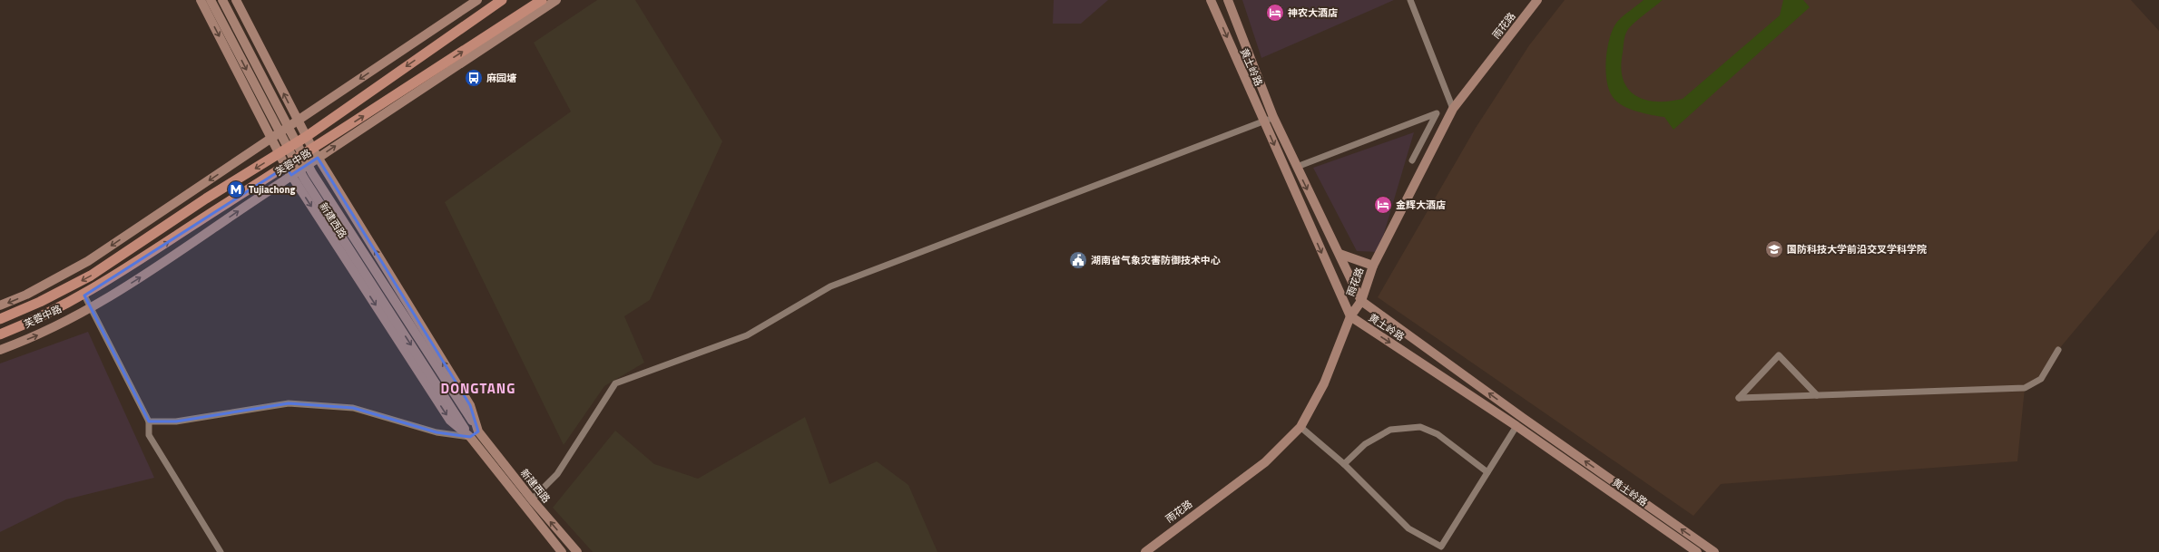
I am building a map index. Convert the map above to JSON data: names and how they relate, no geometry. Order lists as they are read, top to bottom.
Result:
{
  "streets": {
    "main road": ["芙蓉中路"],
    "street": ["雨花路", "黄土岭路", "新建西路"]
  },
  "crossings": [
    ["雨花路", "黄土岭路"],
    ["芙蓉中路", "新建西路"]
  ],
  "districts": ["DONGTANG"],
  "places": {
    "hotel": ["神农大酒店", "金辉大酒店"],
    "bus stop": ["麻园塘"],
    "metro station": ["Tujiachong"],
    "school or university": ["国防科技大学前沿交叉学科学院"],
    "public building": ["湖南省气象灾害防御技术中心"]
  }
}
